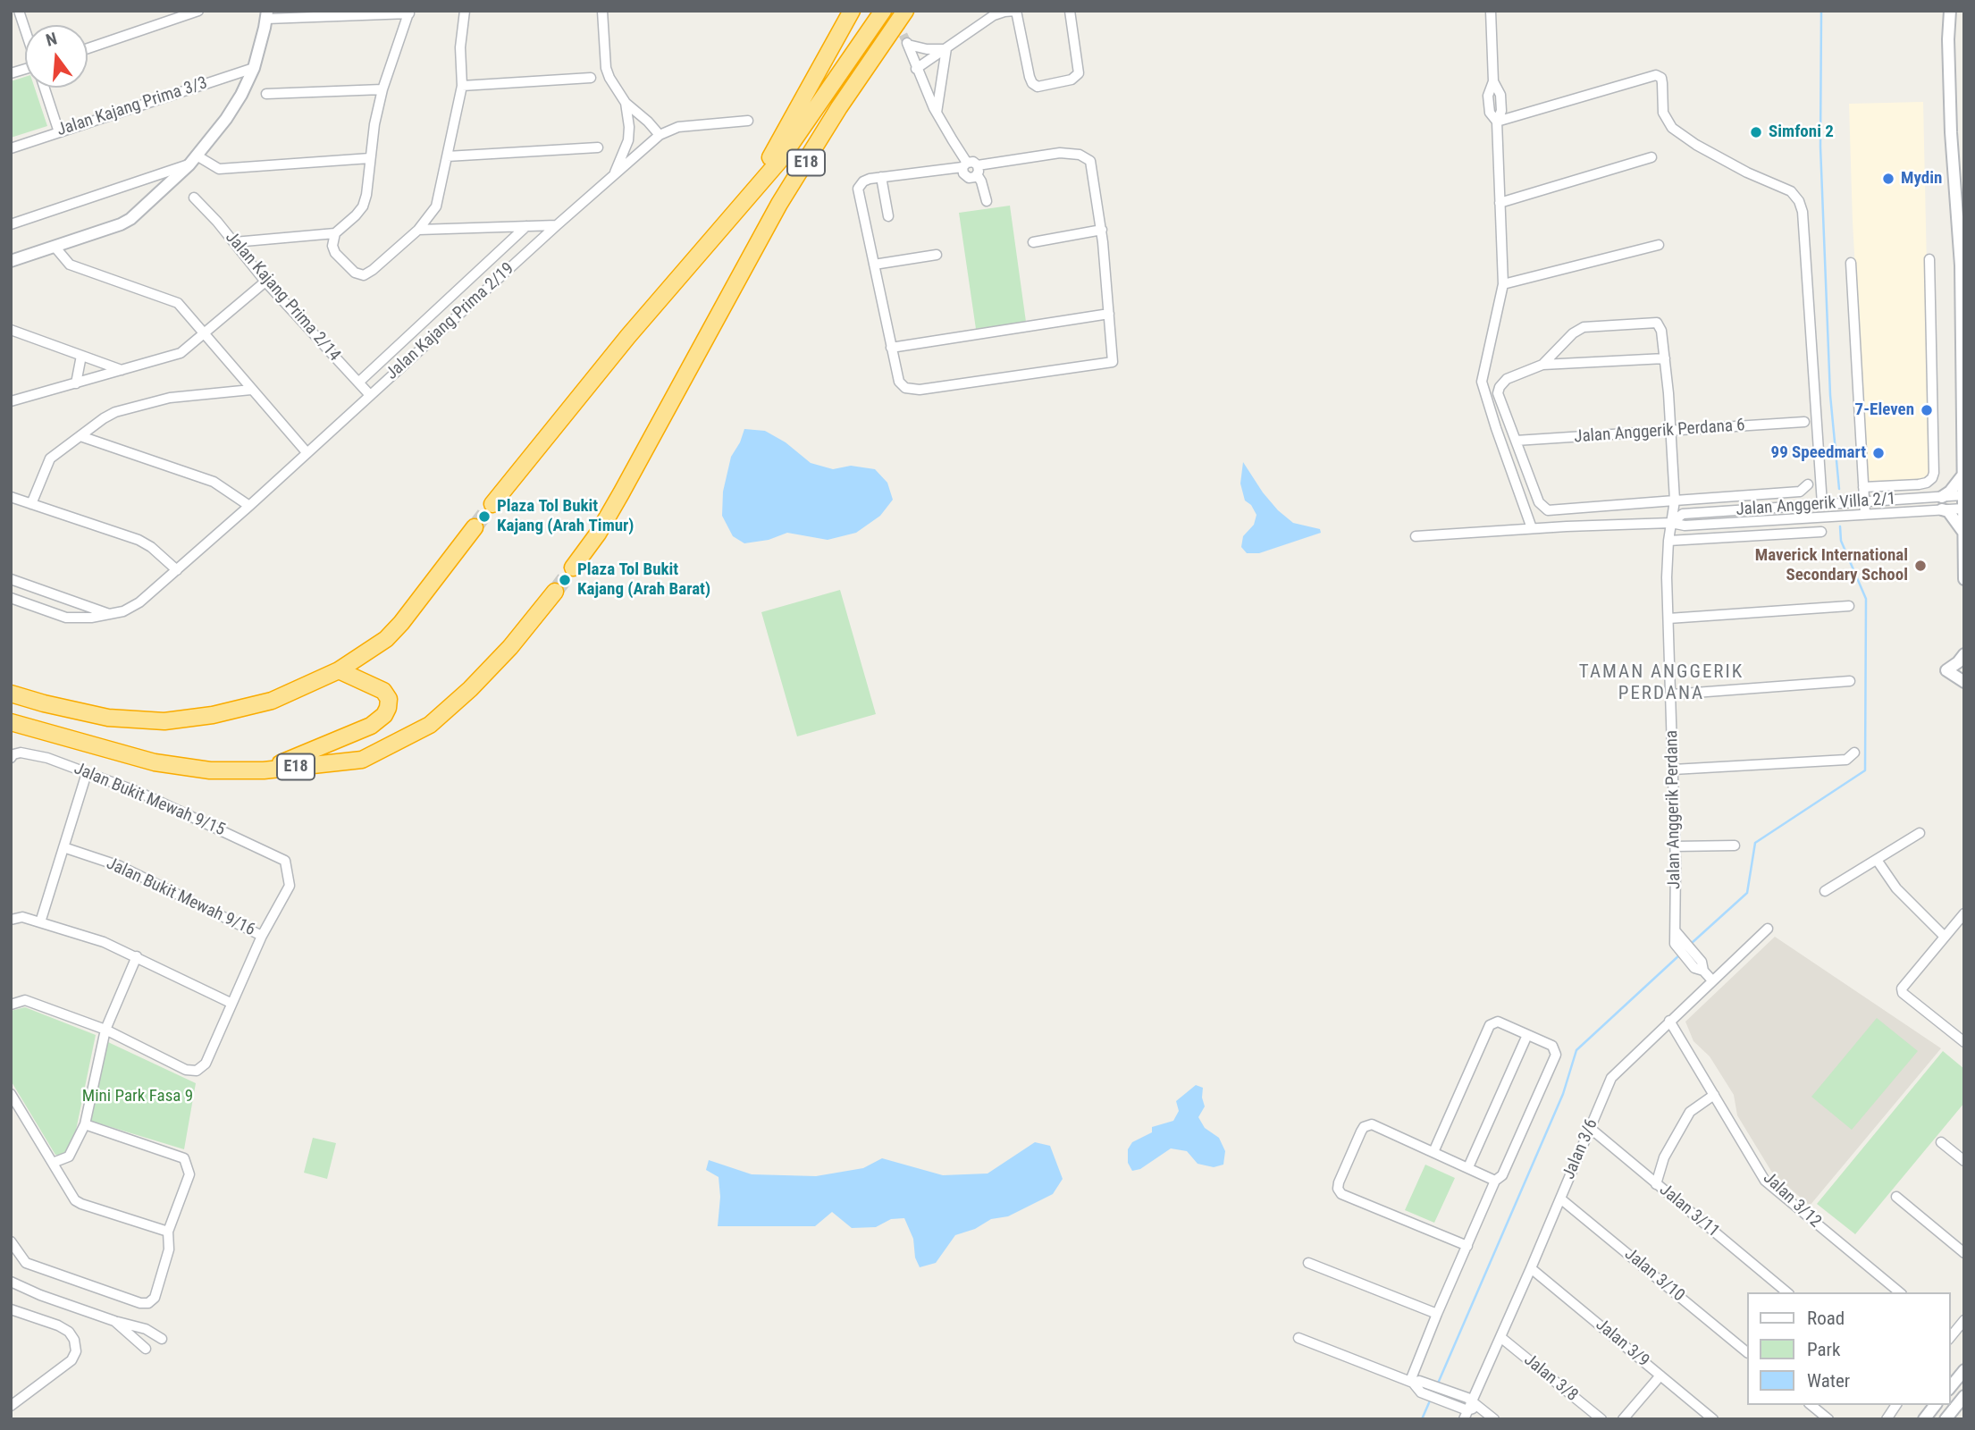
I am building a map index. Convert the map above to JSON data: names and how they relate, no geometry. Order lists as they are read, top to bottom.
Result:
{
  "streets": {
    "highway": ["E18"],
    "street": [
      "Jalan Kajang Prima 3/3",
      "Jalan Kajang Prima 2/14",
      "Jalan Kajang Prima 2/19",
      "Jalan Anggerik Perdana 6",
      "Jalan Anggerik Villa 2/1",
      "Jalan Bukit Mewah 9/15",
      "Jalan Anggerik Perdana",
      "Jalan Bukit Mewah 9/16",
      "Jalan 3/6",
      "Jalan 3/12",
      "Jalan 3/11",
      "Jalan 3/10",
      "Jalan 3/9",
      "Jalan 3/8"
    ]
  },
  "crossings": [
    ["Jalan Kajang Prima 2/14", "Jalan Kajang Prima 2/19"],
    ["Jalan Anggerik Perdana 6", "Jalan Anggerik Perdana"],
    ["Jalan Anggerik Villa 2/1", "Jalan Anggerik Perdana"],
    ["Jalan Bukit Mewah 9/15", "Jalan Bukit Mewah 9/16"],
    ["Jalan Anggerik Perdana", "Jalan 3/6"],
    ["Jalan 3/6", "Jalan 3/12"],
    ["Jalan 3/6", "Jalan 3/11"],
    ["Jalan 3/6", "Jalan 3/10"],
    ["Jalan 3/6", "Jalan 3/9"],
    ["Jalan 3/6", "Jalan 3/8"]
  ],
  "districts": ["TAMAN ANGGERIK PERDANA"],
  "parks": ["Mini Park Fasa 9"],
  "places": [
    "Simfoni 2",
    "Mydin",
    "7-Eleven",
    "99 Speedmart",
    "Plaza Tol Bukit Kajang (Arah Timur)",
    "Maverick International Secondary School",
    "Plaza Tol Bukit Kajang (Arah Barat)"
  ],
  "legend": ["Road", "Park", "Water"],
  "north": "top"
}
